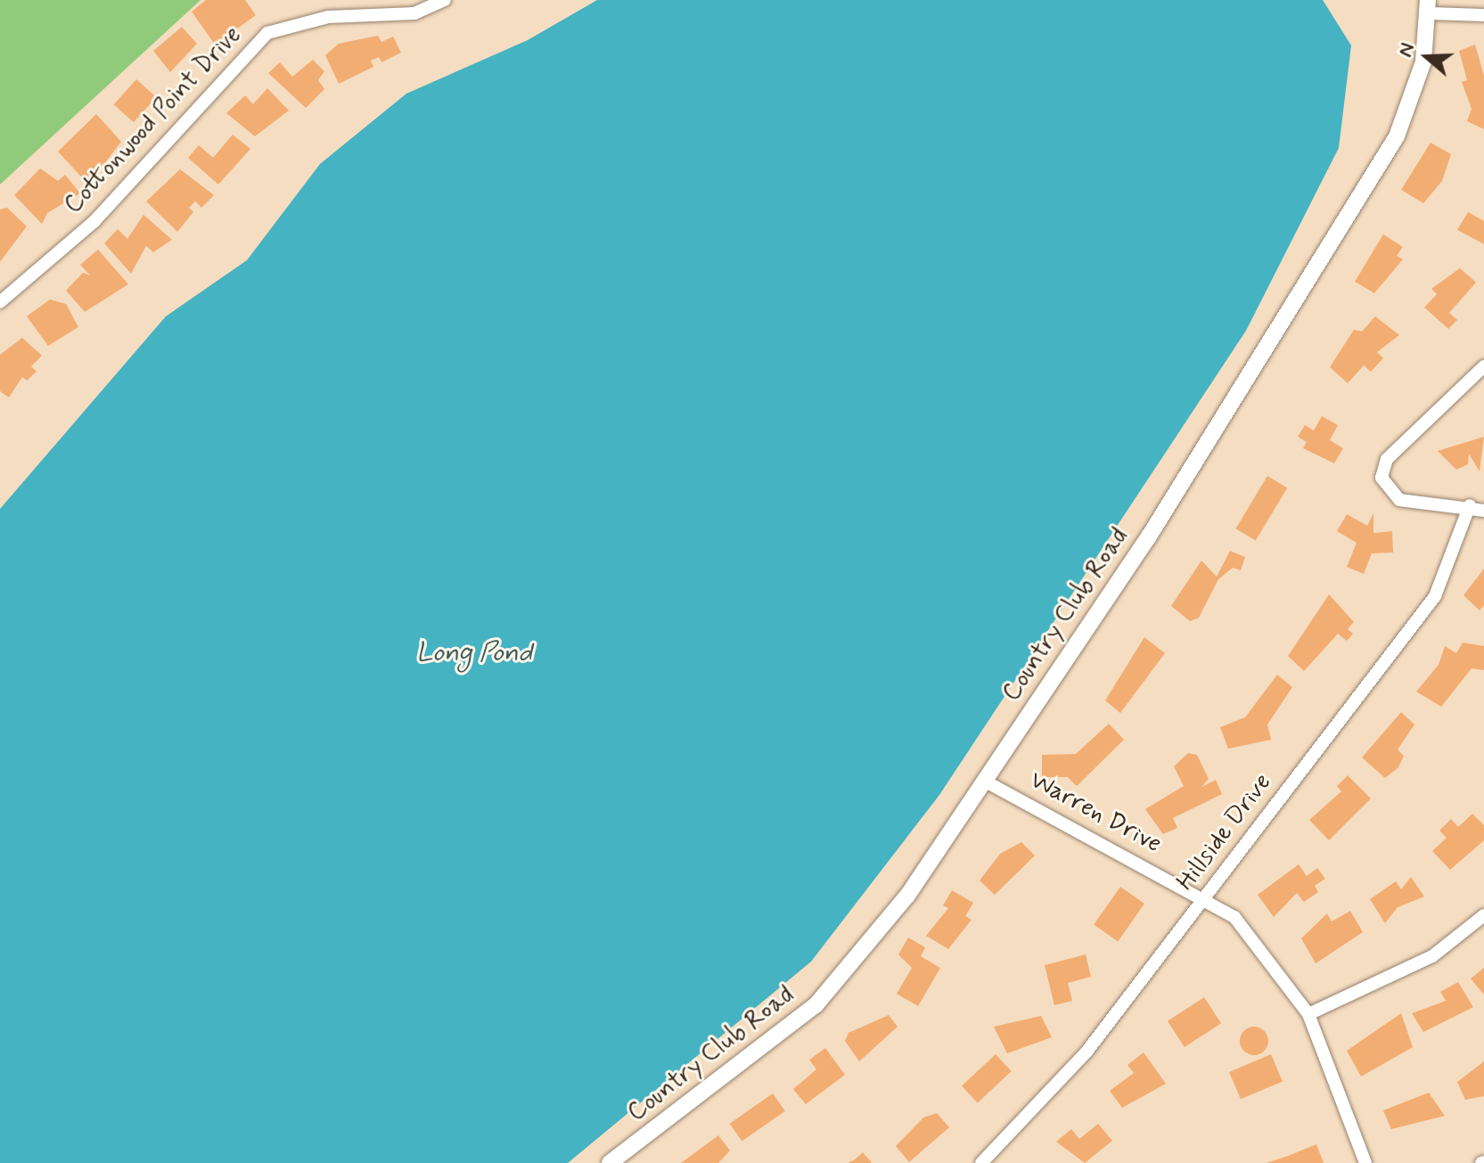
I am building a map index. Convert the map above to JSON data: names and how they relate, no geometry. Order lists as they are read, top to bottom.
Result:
{
  "streets": {
    "street": [
      "Cottonwood Point Drive",
      "Country Club Road",
      "Warren Drive",
      "Hillside Drive"
    ]
  },
  "crossings": [
    ["Country Club Road", "Warren Drive"],
    ["Warren Drive", "Hillside Drive"]
  ],
  "water": ["Long Pond"],
  "north": "left"
}
